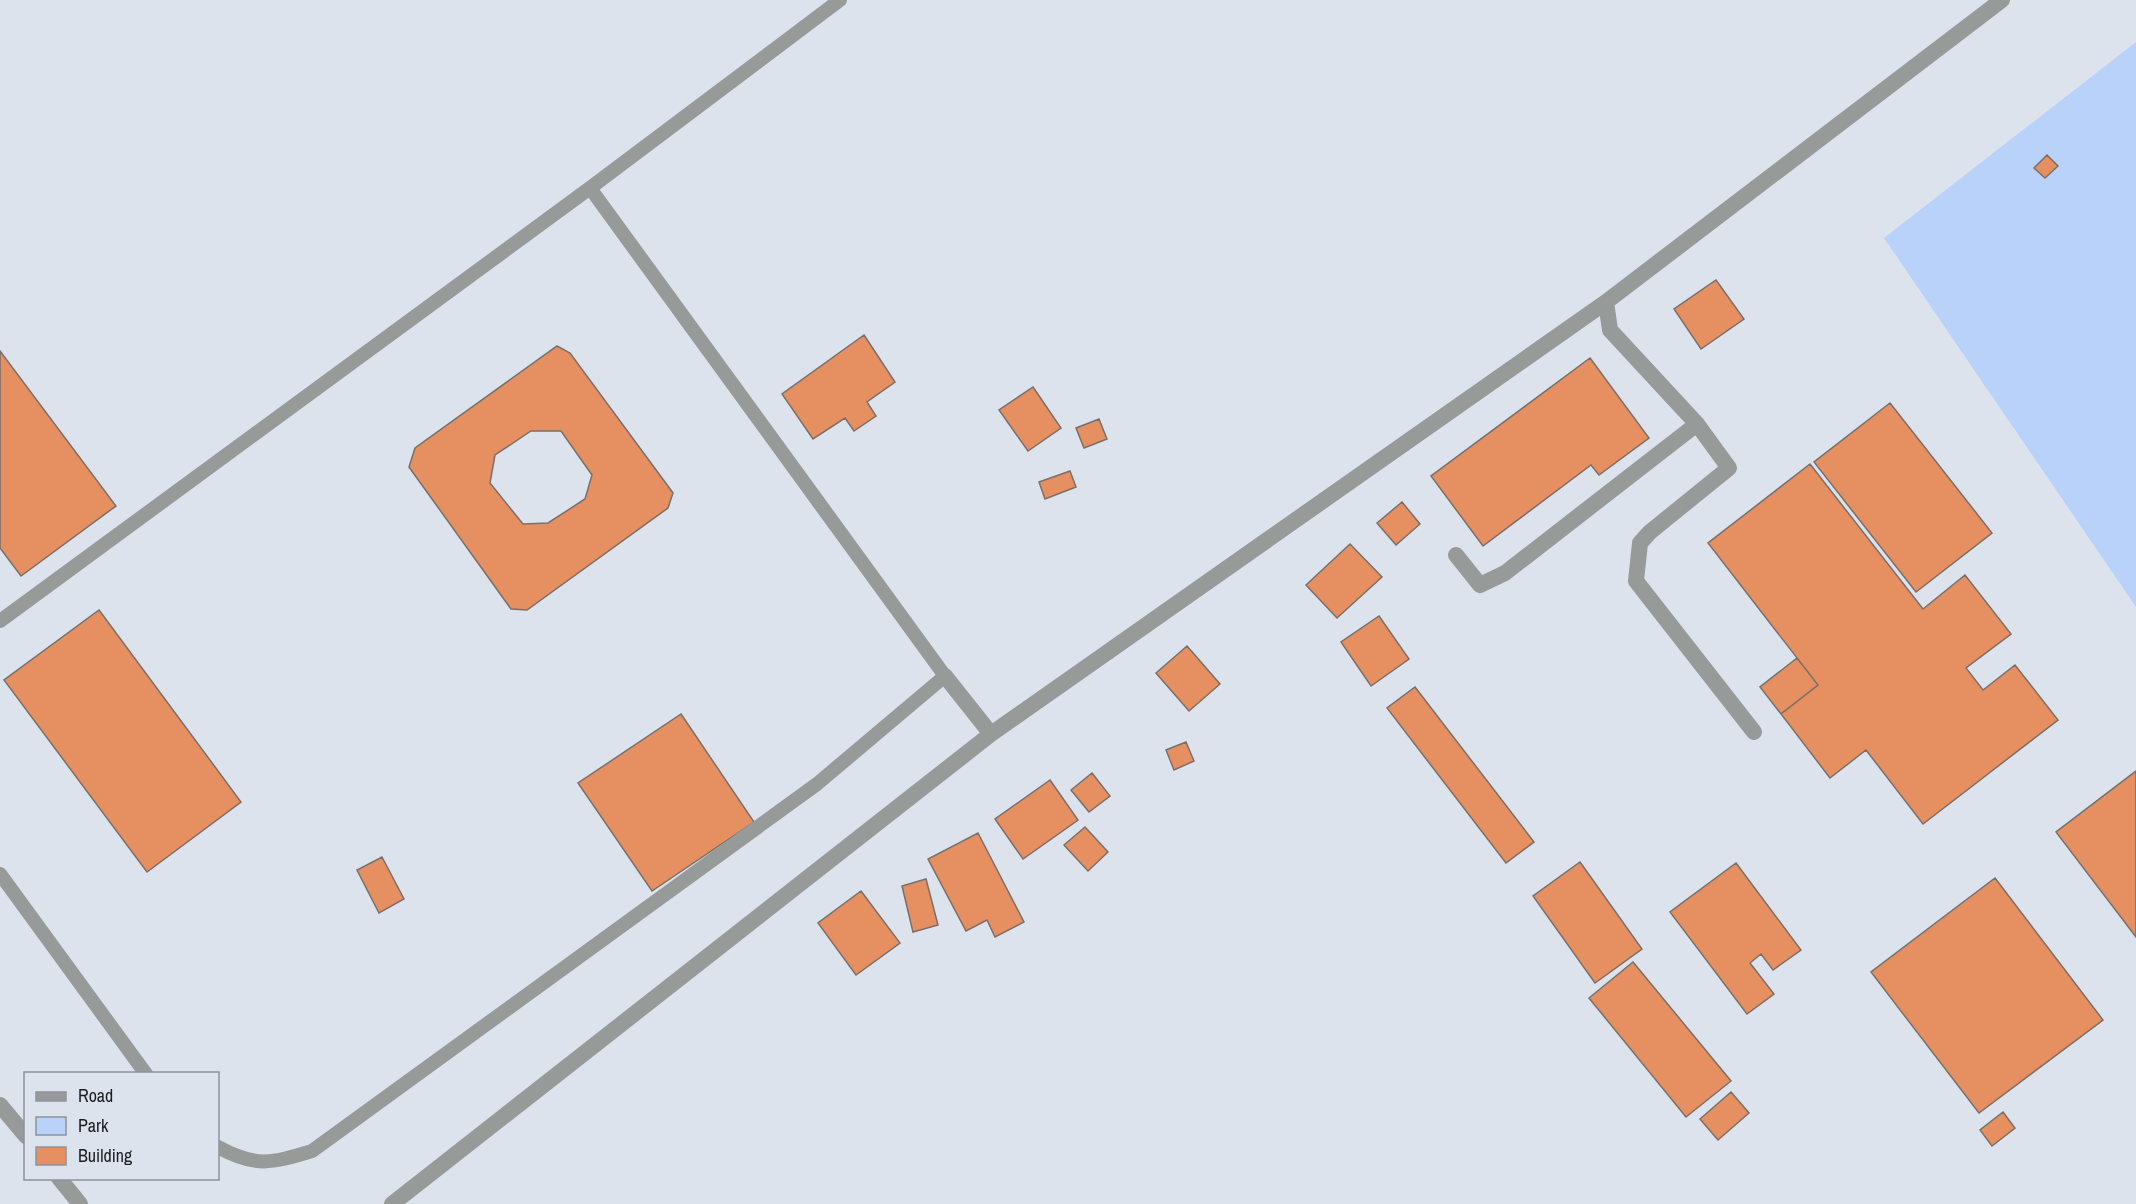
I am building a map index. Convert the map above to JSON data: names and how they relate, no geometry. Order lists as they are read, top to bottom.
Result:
{
  "legend": ["Road", "Park", "Building"]
}
